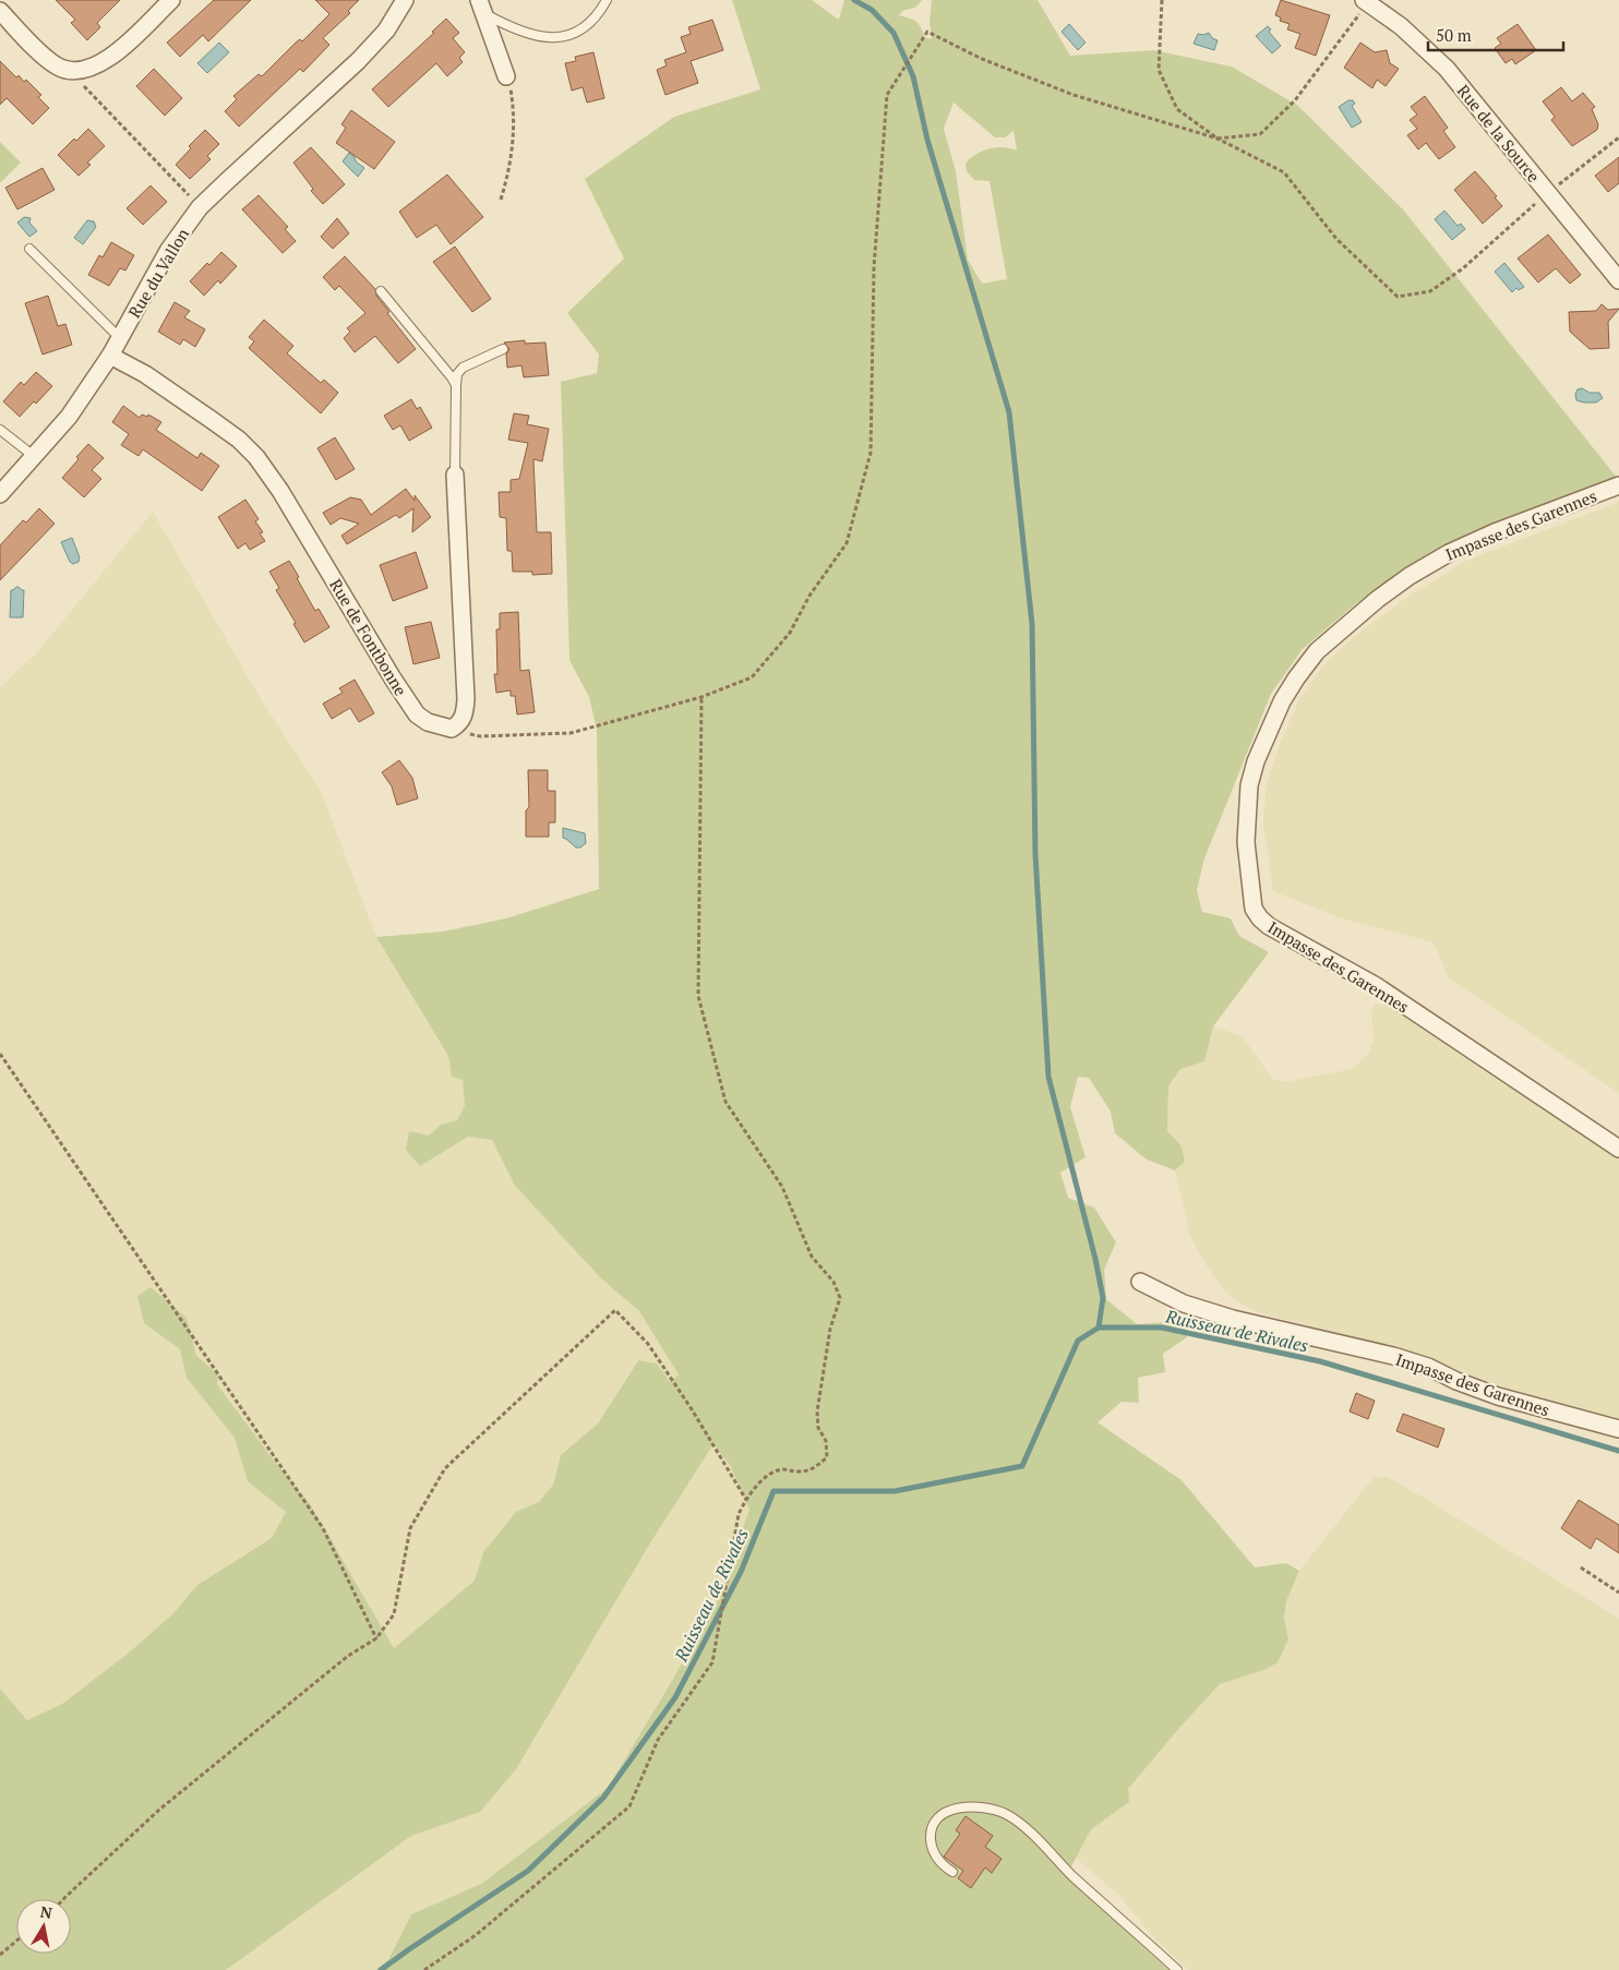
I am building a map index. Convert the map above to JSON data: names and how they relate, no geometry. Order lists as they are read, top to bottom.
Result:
{
  "streets": {
    "street": [
      "Rue de la Source",
      "Rue du Vallon",
      "Impasse des Garennes",
      "Rue de Fontbonne"
    ]
  },
  "crossings": [
    ["Rue du Vallon", "Rue de Fontbonne"]
  ],
  "water": ["Ruisseau de Rivales"],
  "scale_bar": "50 m",
  "north": "top"
}
